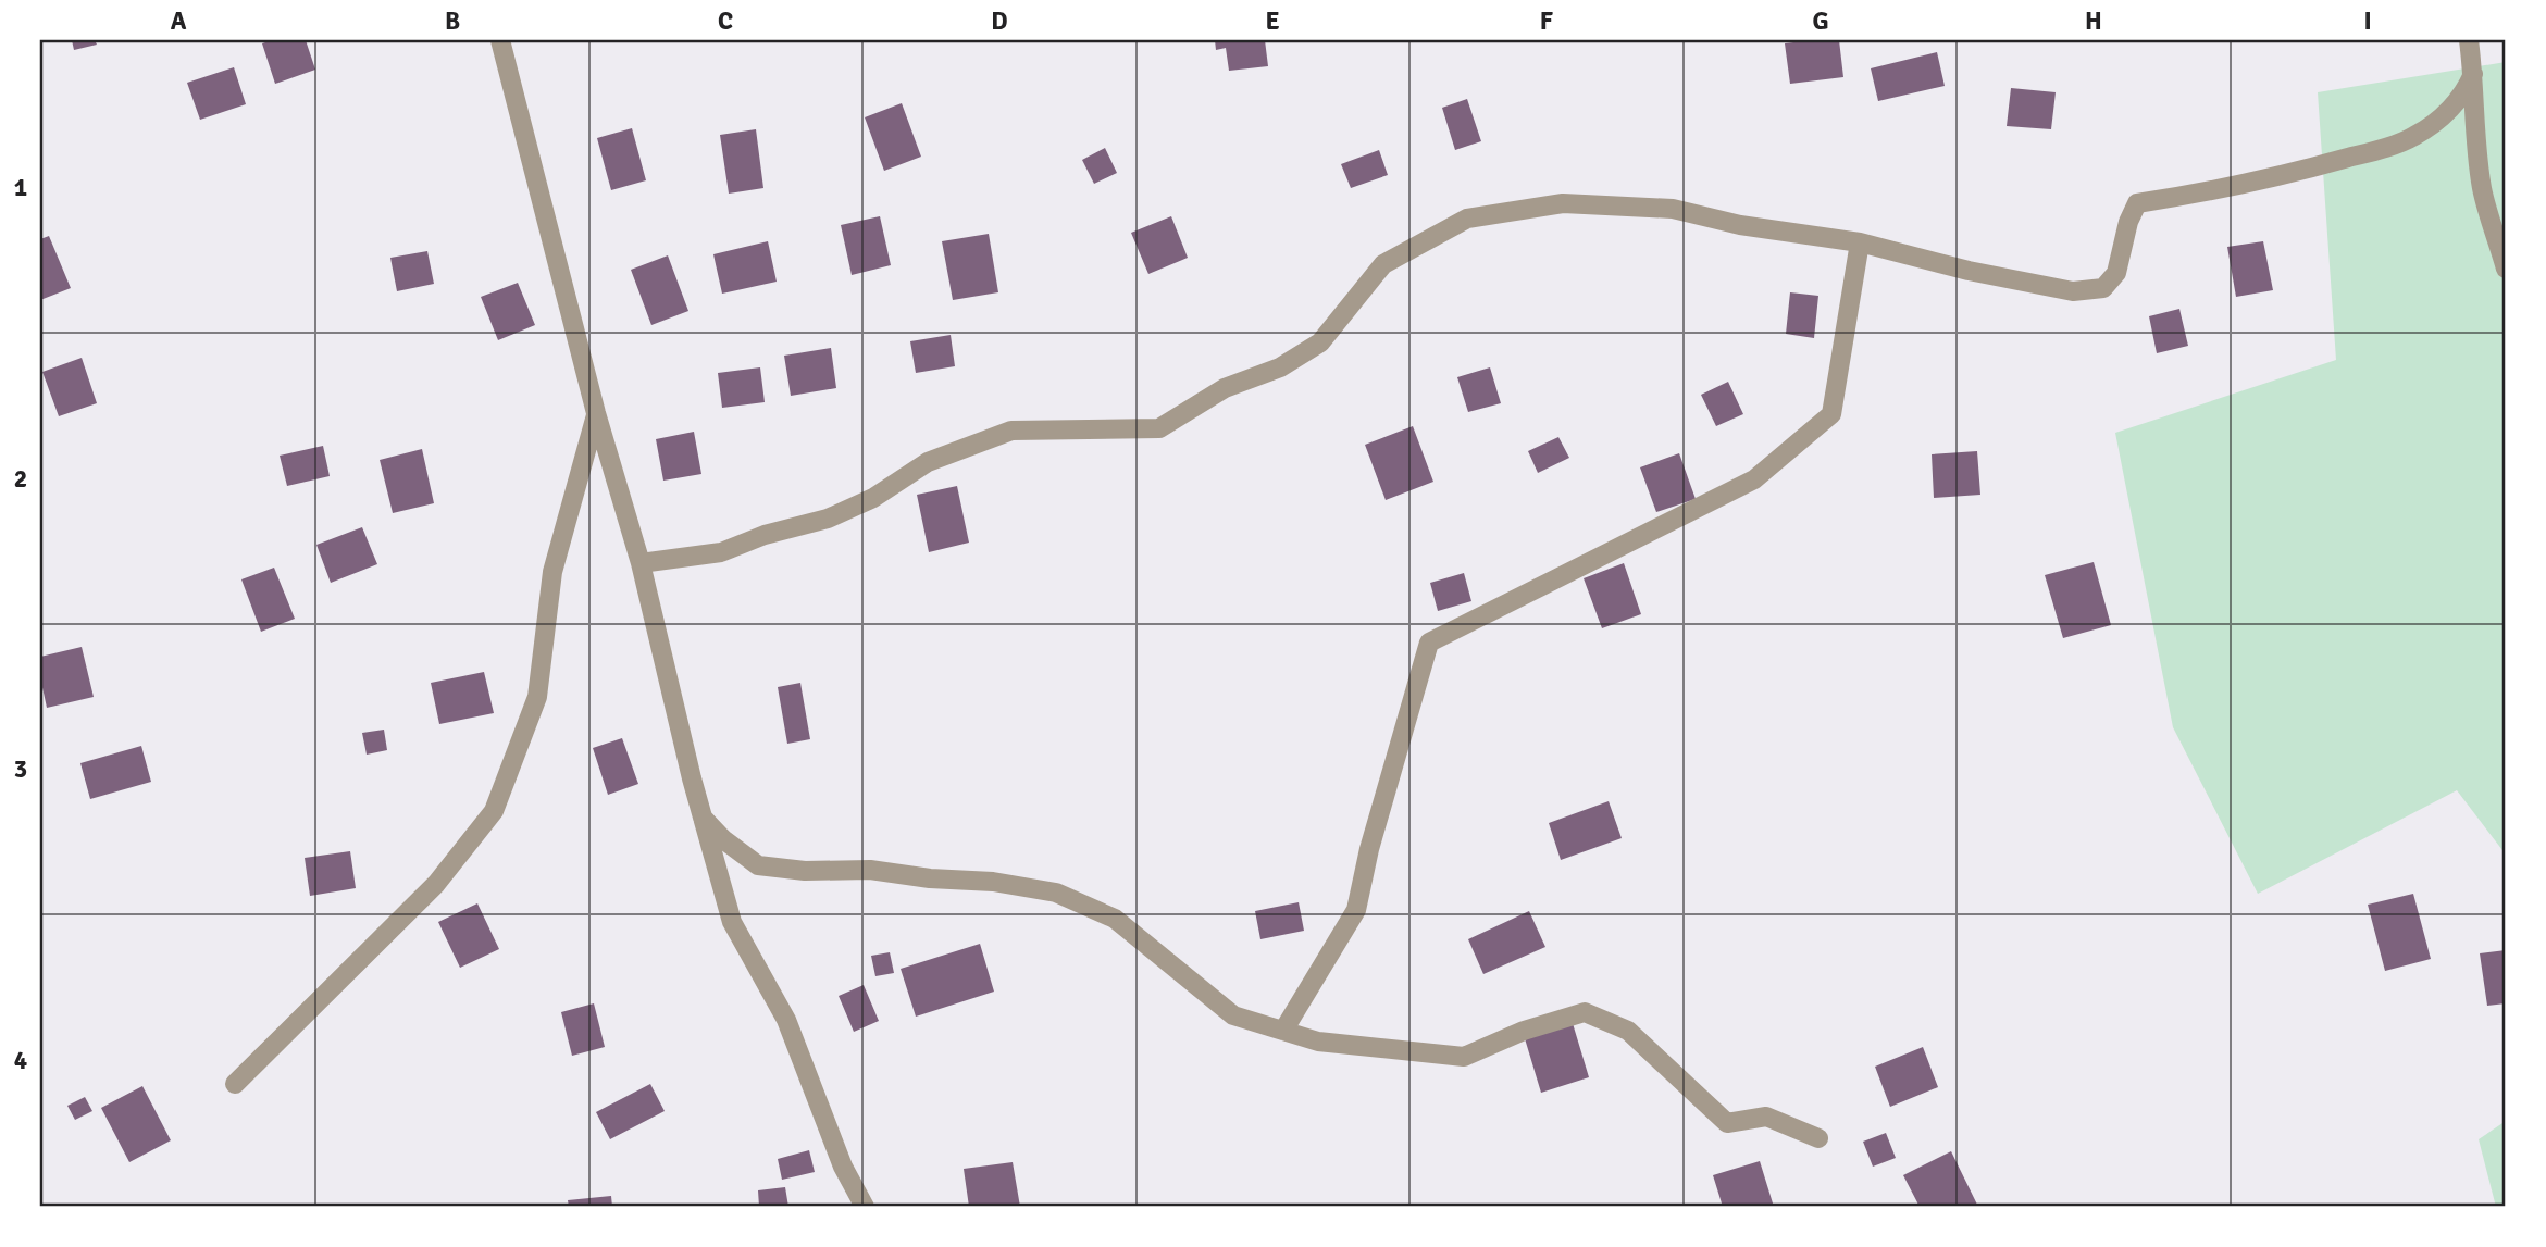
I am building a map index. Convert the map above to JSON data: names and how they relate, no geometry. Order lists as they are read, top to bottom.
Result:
{
  "grid": {
    "columns": [
      "A",
      "B",
      "C",
      "D",
      "E",
      "F",
      "G",
      "H",
      "I"
    ],
    "rows": [
      "1",
      "2",
      "3",
      "4"
    ]
  }
}
